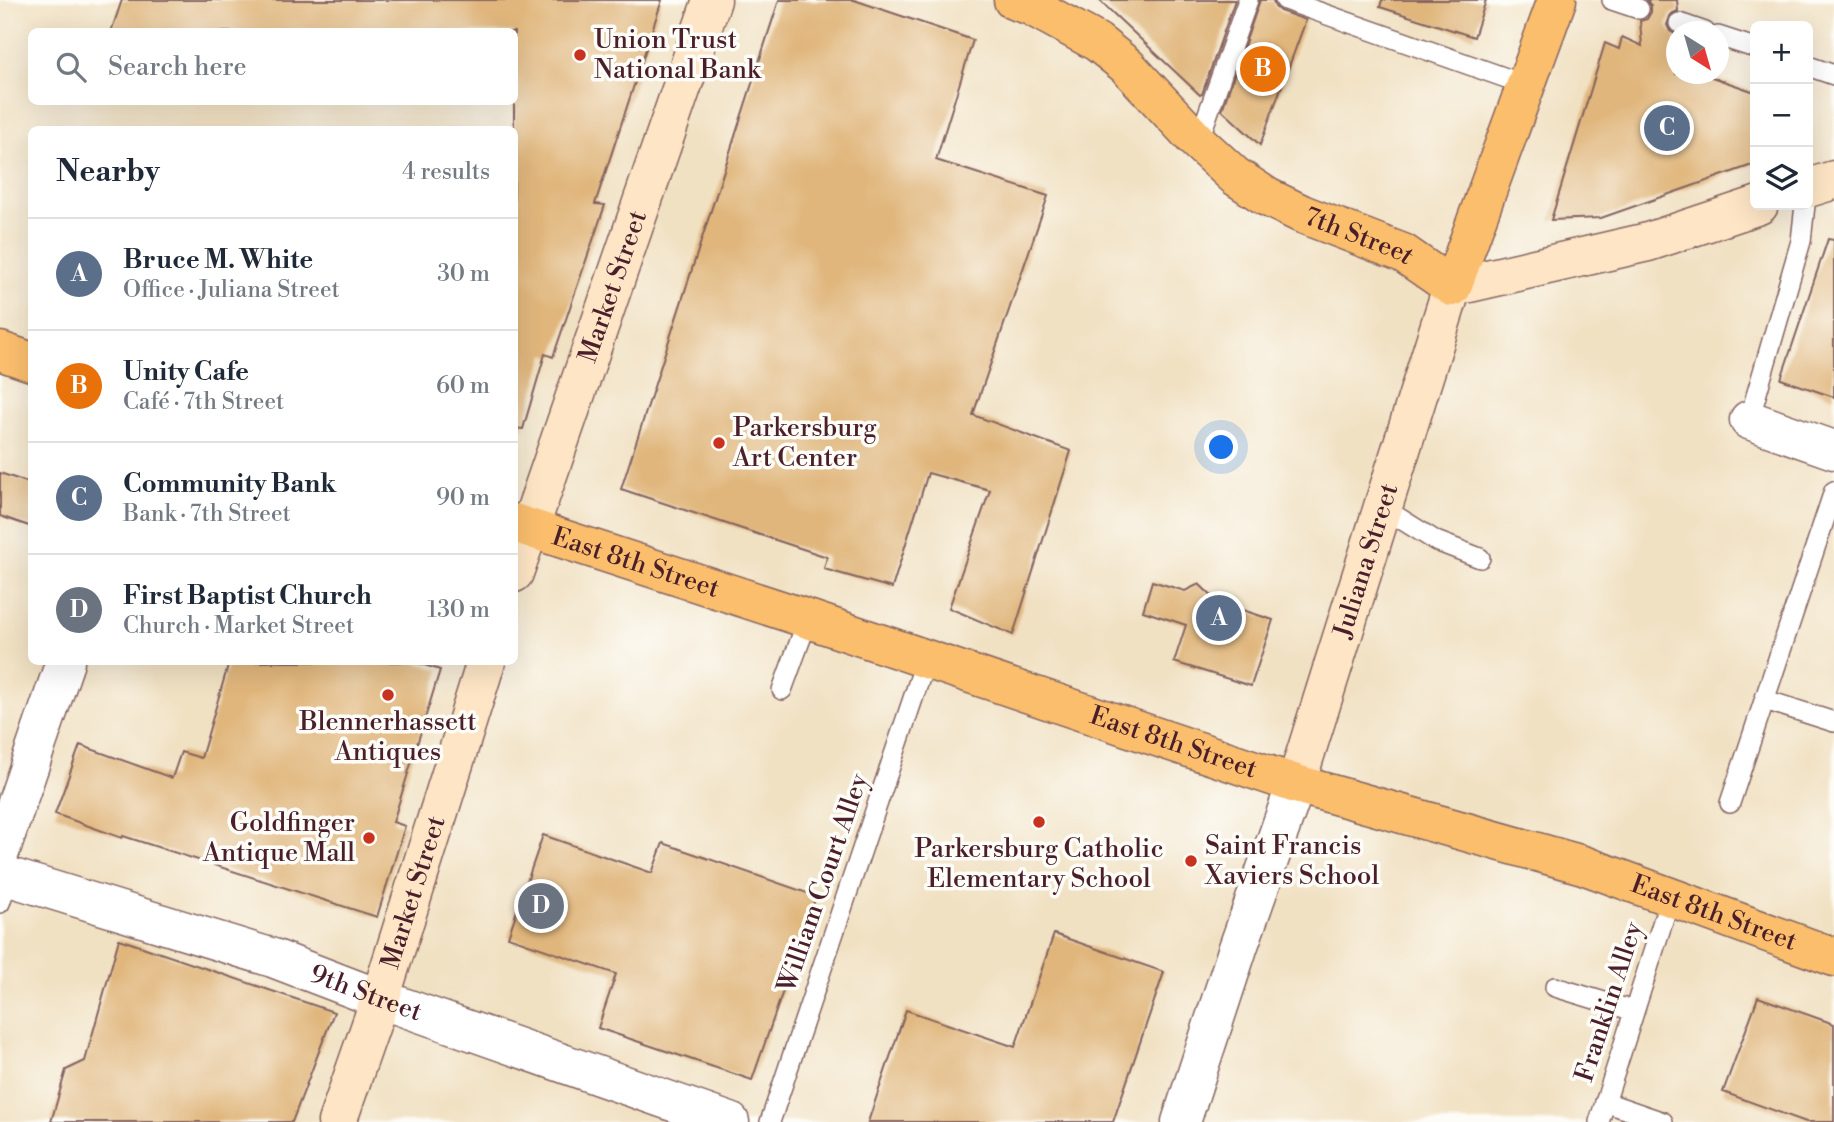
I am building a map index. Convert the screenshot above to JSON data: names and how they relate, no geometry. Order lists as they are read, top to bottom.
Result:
{
  "streets": {
    "main road": ["7th Street", "Juliana Street", "East 8th Street"],
    "street": ["Market Street", "9th Street"],
    "lane": ["William Court Alley", "Franklin Alley"]
  },
  "crossings": [
    ["7th Street", "Juliana Street"],
    ["Market Street", "East 8th Street"],
    ["Market Street", "9th Street"],
    ["Juliana Street", "East 8th Street"],
    ["East 8th Street", "William Court Alley"],
    ["East 8th Street", "Franklin Alley"]
  ],
  "places": [
    "Union Trust National Bank",
    "Parkersburg Art Center",
    "Blennerhassett Antiques",
    "Parkersburg Catholic Elementary School",
    "Goldfinger Antique Mall",
    "Saint Francis Xaviers School"
  ],
  "north": "bottom right",
  "page": {
    "map_buttons": ["+", "−"],
    "search": "Search here",
    "pins": [
      "B",
      "C",
      "A",
      "D"
    ],
    "heading": ["Nearby", "4 results"],
    "list": [
      {
        "mark": "A",
        "name": "Bruce M. White",
        "note": "Office · Juliana Street",
        "value": "30 m"
      },
      {
        "mark": "B",
        "name": "Unity Cafe",
        "note": "Café · 7th Street",
        "value": "60 m"
      },
      {
        "mark": "C",
        "name": "Community Bank",
        "note": "Bank · 7th Street",
        "value": "90 m"
      },
      {
        "mark": "D",
        "name": "First Baptist Church",
        "note": "Church · Market Street",
        "value": "130 m"
      }
    ]
  }
}
